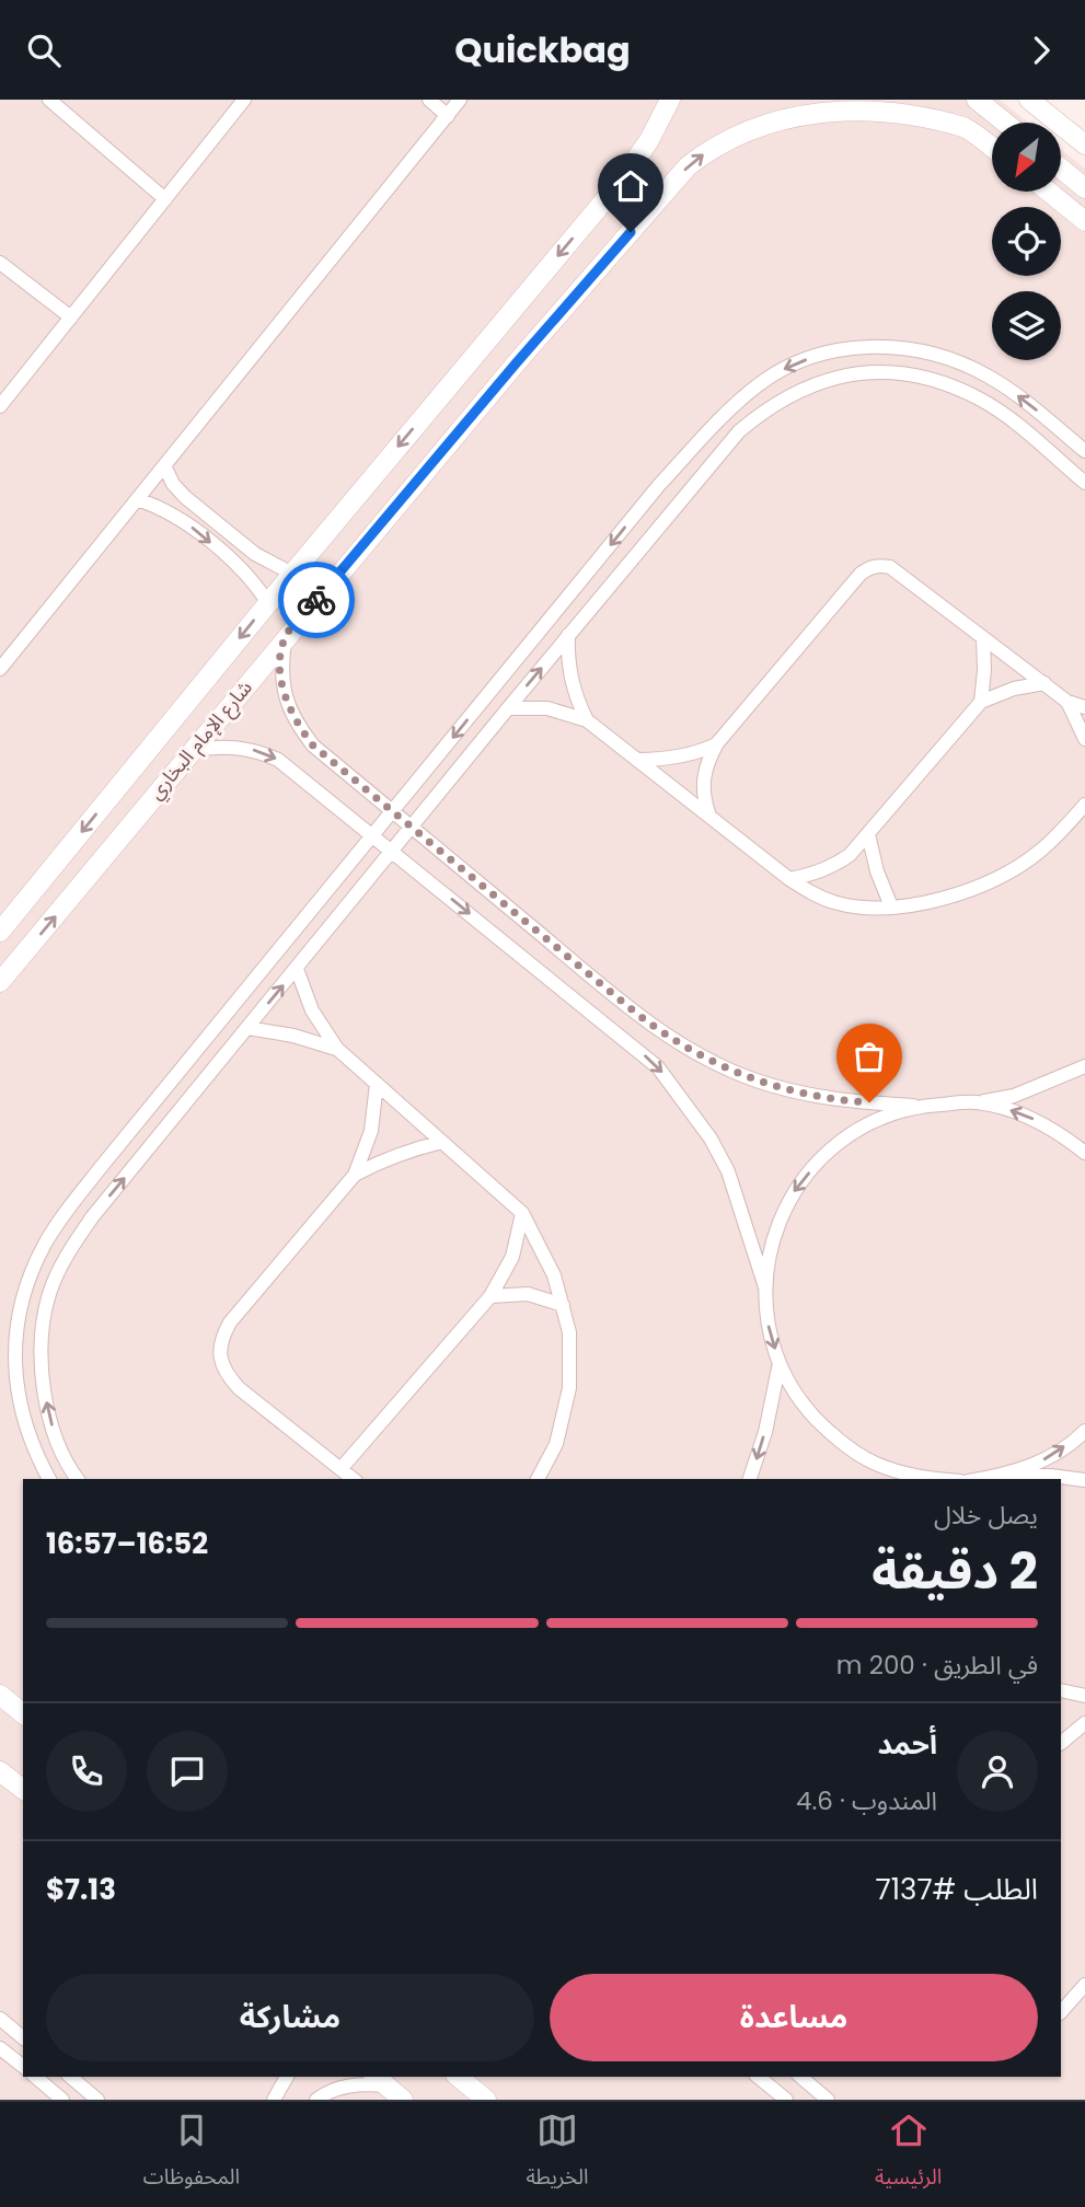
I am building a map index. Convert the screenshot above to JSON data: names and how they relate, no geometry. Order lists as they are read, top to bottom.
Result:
{
  "streets": {
    "street": ["شارع الإمام البخاري"]
  },
  "north": "bottom left",
  "page": {
    "header": "Quickbag",
    "heading": ["2 دقيقة", "يصل خلال", "16:52–16:57"],
    "panel": [
      "أحمد",
      "المندوب · 4.6",
      "الطلب #7137",
      "$7.13"
    ],
    "bar": "في الطريق · 200 m",
    "buttons": ["مساعدة", "مشاركة"],
    "tabs": ["الرئيسية", "الخريطة", "المحفوظات"]
  }
}
